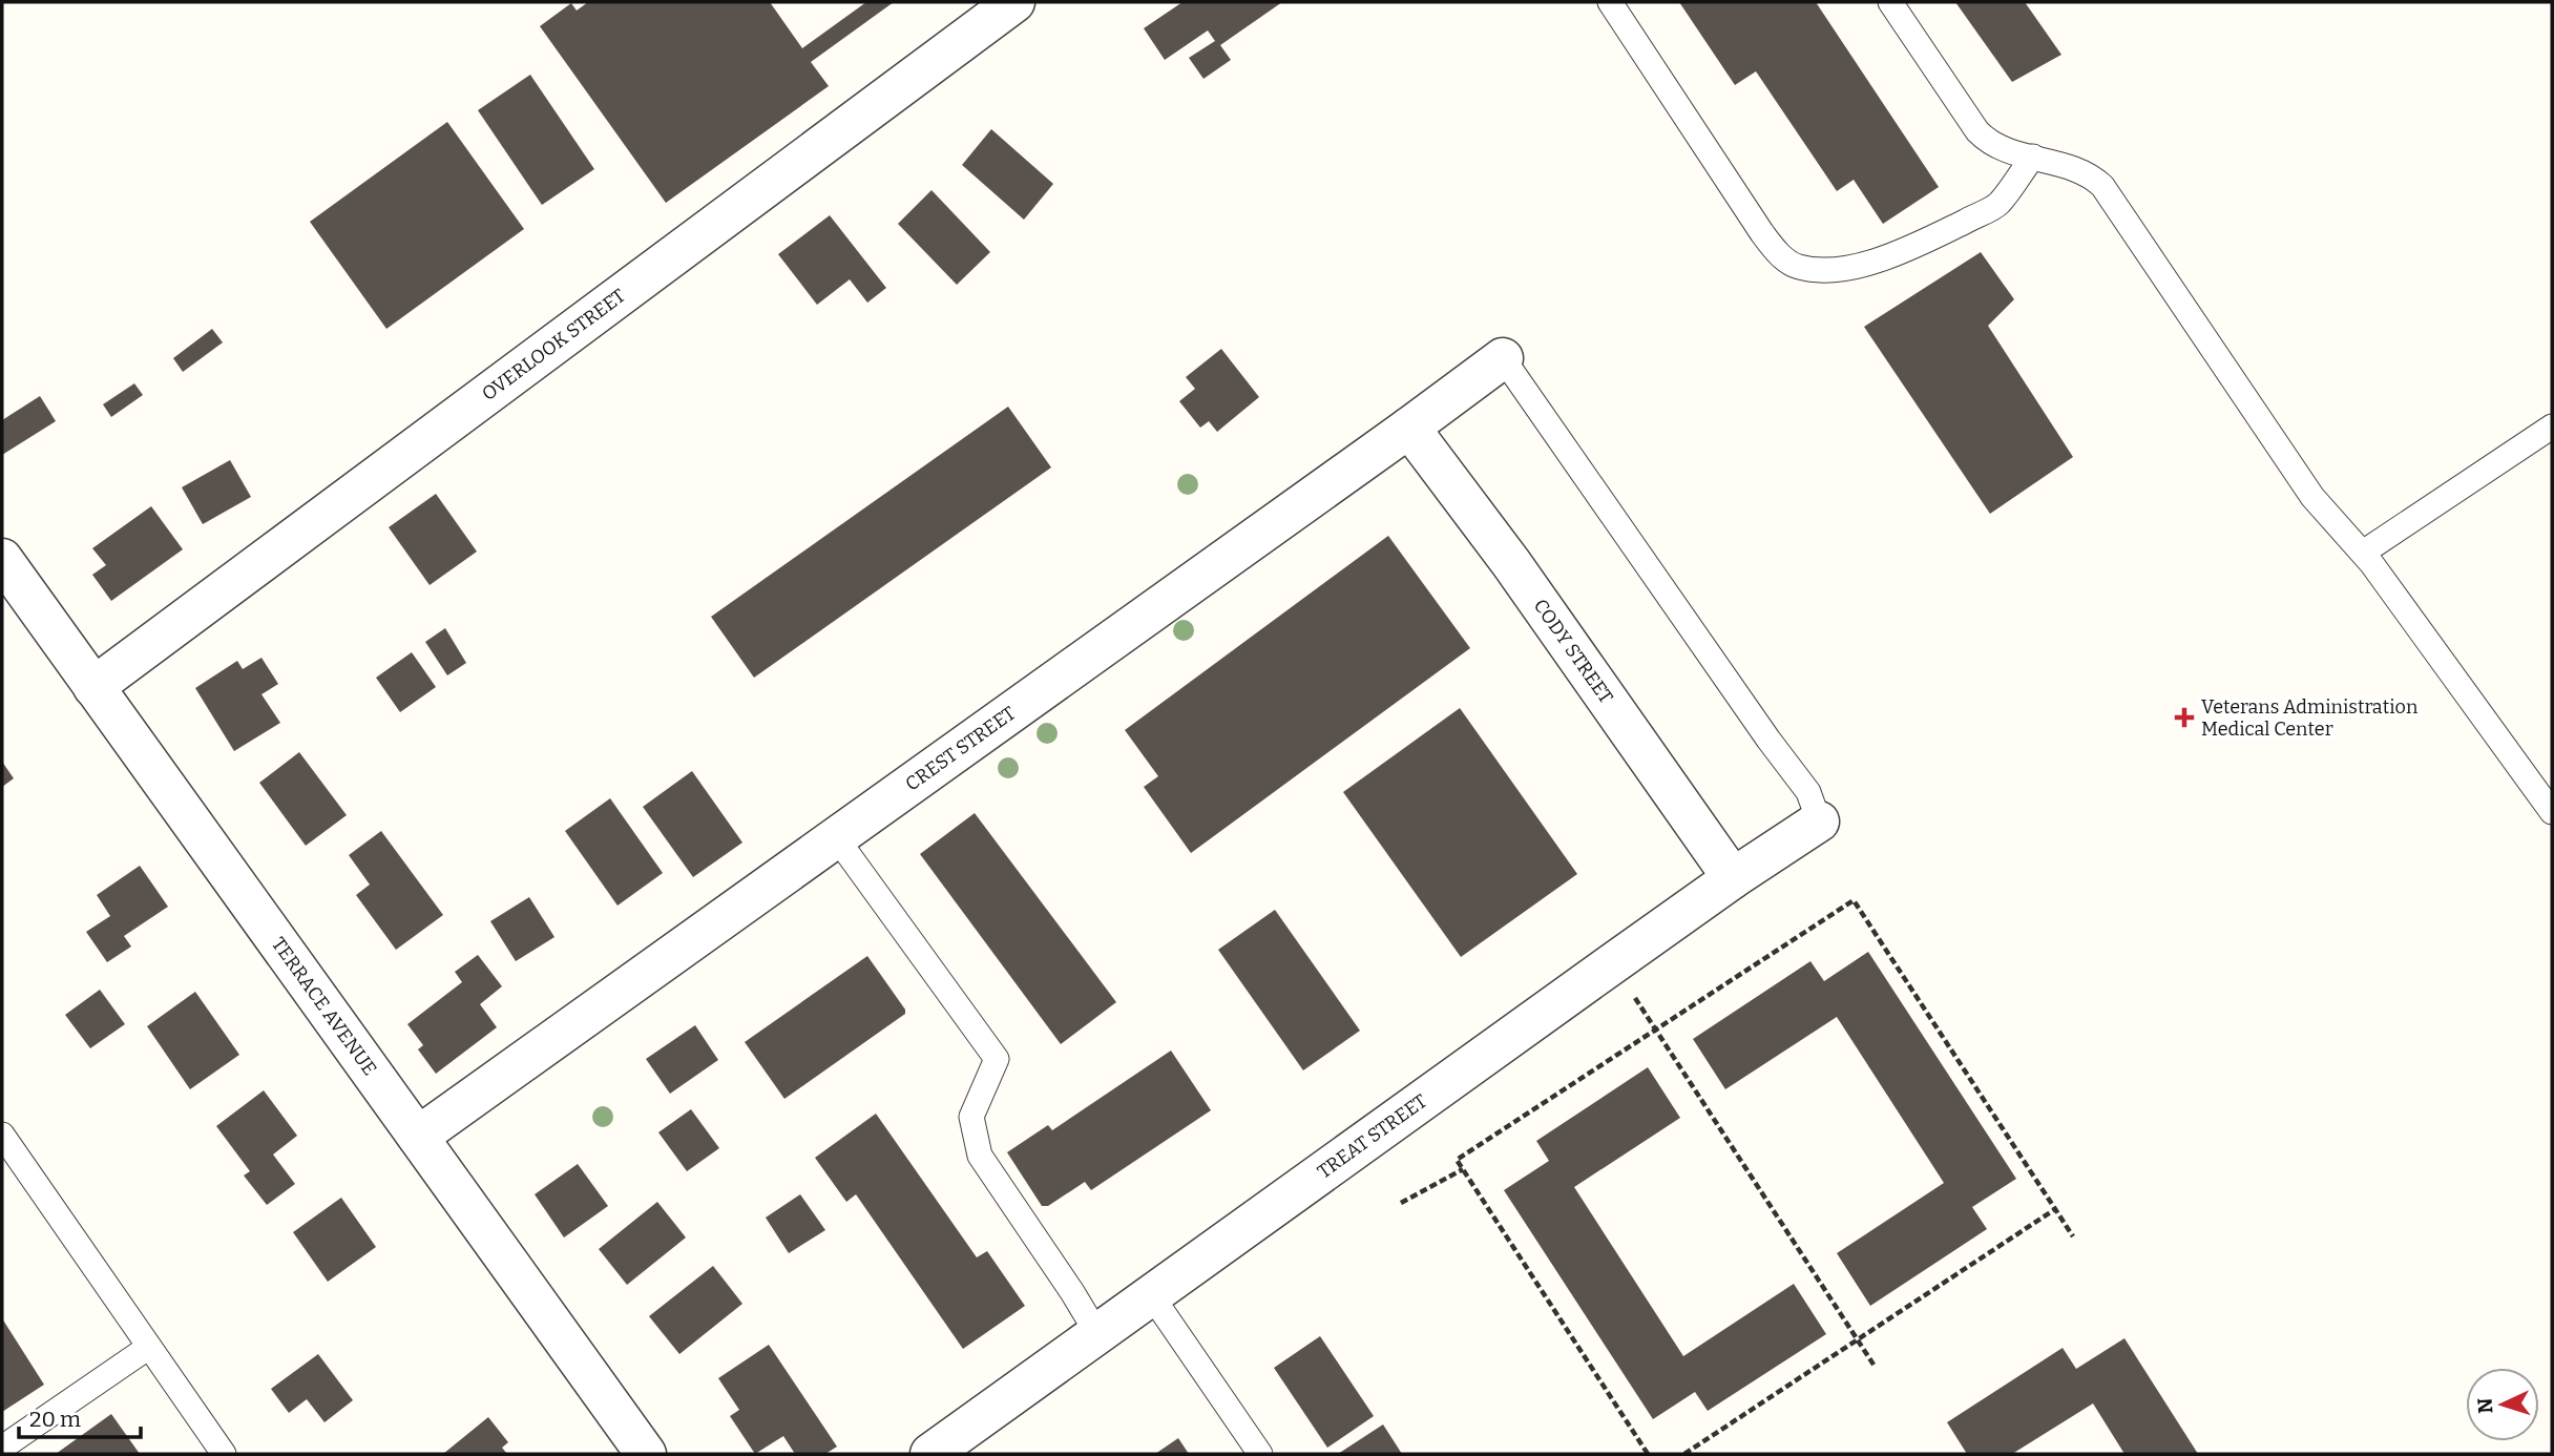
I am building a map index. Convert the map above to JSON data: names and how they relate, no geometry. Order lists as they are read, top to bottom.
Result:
{
  "streets": {
    "street": [
      "OVERLOOK STREET",
      "CODY STREET",
      "CREST STREET",
      "TERRACE AVENUE",
      "TREAT STREET"
    ]
  },
  "crossings": [
    ["OVERLOOK STREET", "TERRACE AVENUE"],
    ["CODY STREET", "CREST STREET"],
    ["CODY STREET", "TREAT STREET"],
    ["CREST STREET", "TERRACE AVENUE"]
  ],
  "places": {
    "health": ["Veterans Administration Medical Center"]
  },
  "scale_bar": "20 m",
  "north": "left"
}
